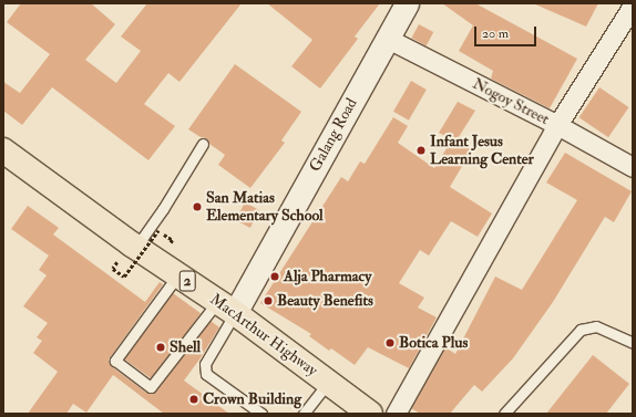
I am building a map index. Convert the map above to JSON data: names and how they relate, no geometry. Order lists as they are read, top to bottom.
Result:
{
  "streets": {
    "highway": ["2", "MacArthur Highway"],
    "street": ["Nogoy Street", "Galang Road"]
  },
  "crossings": [
    ["Nogoy Street", "Galang Road"],
    ["Galang Road", "MacArthur Highway"]
  ],
  "places": [
    "Infant Jesus Learning Center",
    "San Matias Elementary School",
    "Alja Pharmacy",
    "Beauty Benefits",
    "Botica Plus",
    "Shell",
    "Crown Building"
  ],
  "scale_bar": "20 m"
}
